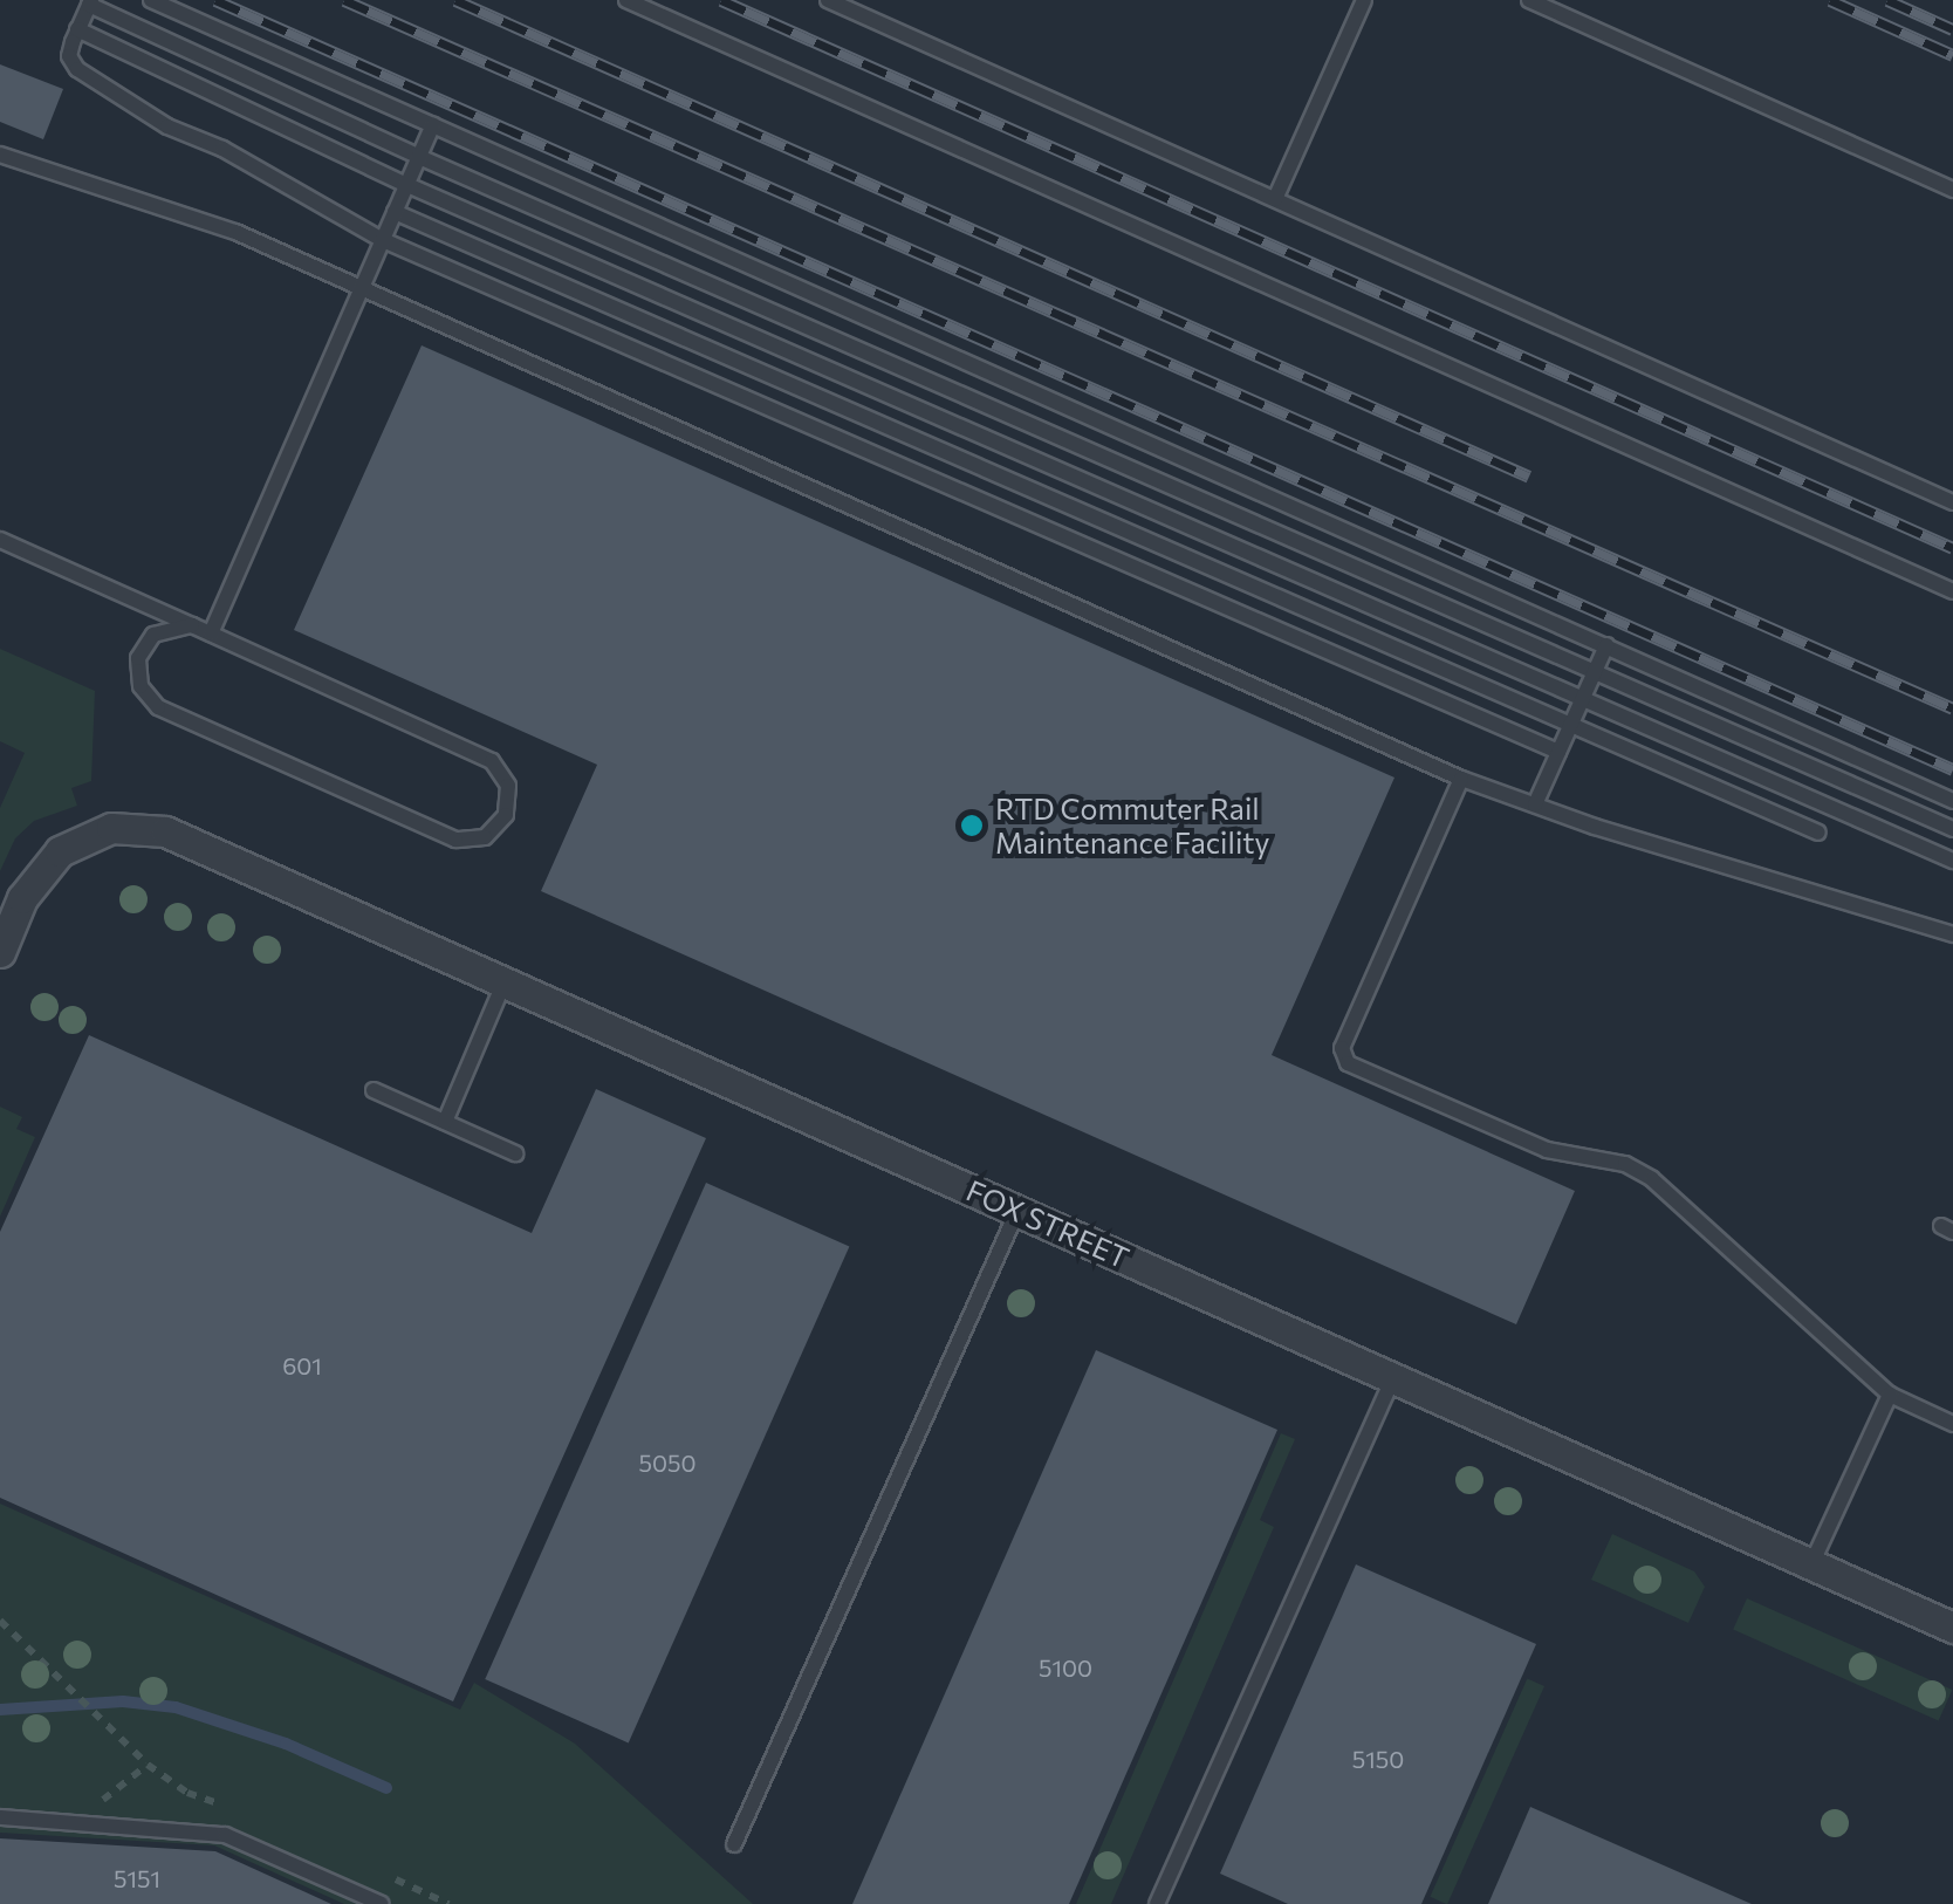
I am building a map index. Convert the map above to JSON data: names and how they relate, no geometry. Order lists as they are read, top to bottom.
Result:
{
  "streets": {
    "street": ["FOX STREET"]
  },
  "places": ["RTD Commuter Rail Maintenance Facility"],
  "house_numbers": [
    "601",
    "5050",
    "5100",
    "5150",
    "5151"
  ]
}
